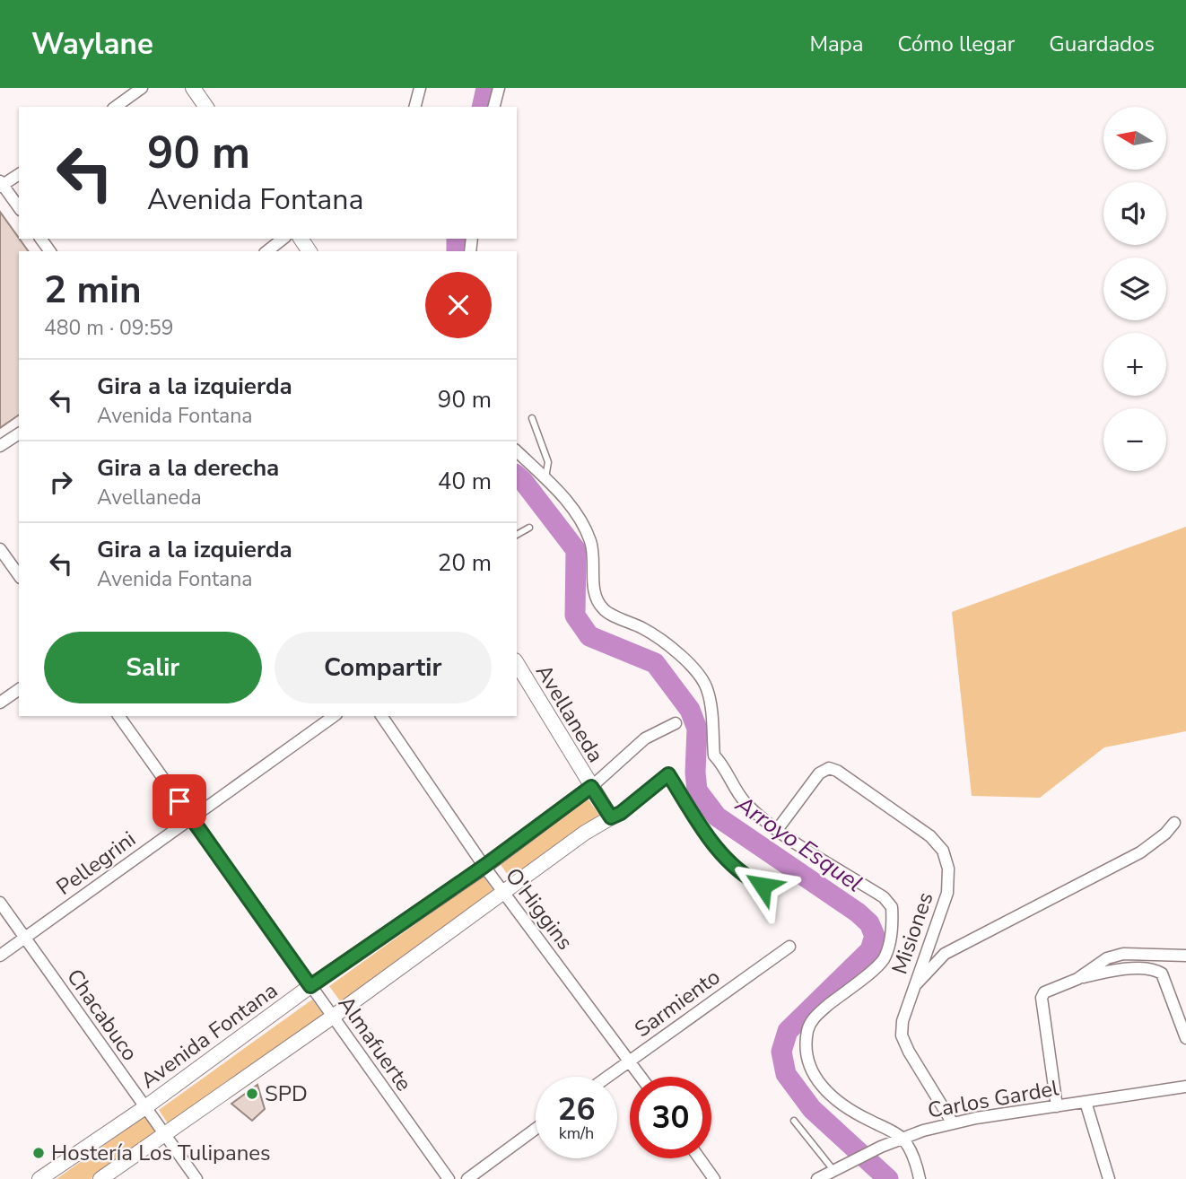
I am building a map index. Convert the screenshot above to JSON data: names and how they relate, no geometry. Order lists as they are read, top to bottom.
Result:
{
  "streets": {
    "street": [
      "Avellaneda",
      "Pellegrini",
      "O'Higgins",
      "Misiones",
      "Sarmiento",
      "Chacabuco",
      "Avenida Fontana",
      "Almafuerte",
      "Carlos Gardel"
    ]
  },
  "crossings": [
    ["Avellaneda", "Avenida Fontana"],
    ["Pellegrini", "Chacabuco"],
    ["Pellegrini", "Almafuerte"],
    ["O'Higgins", "Sarmiento"],
    ["O'Higgins", "Avenida Fontana"],
    ["Misiones", "Carlos Gardel"],
    ["Chacabuco", "Avenida Fontana"],
    ["Avenida Fontana", "Almafuerte"]
  ],
  "water": ["Arroyo Esquel"],
  "places": ["SPD", "Hostería Los Tulipanes"],
  "north": "left",
  "page": {
    "header": "Waylane",
    "nav": ["Mapa", "Cómo llegar", "Guardados"],
    "map_buttons": ["+", "−"],
    "turn": ["90 m", "Avenida Fontana"],
    "heading": ["2 min", "480 m · 09:59"],
    "list": [
      {
        "name": "Gira a la izquierda",
        "note": "Avenida Fontana",
        "value": "90 m"
      },
      {
        "name": "Gira a la derecha",
        "note": "Avellaneda",
        "value": "40 m"
      },
      {
        "name": "Gira a la izquierda",
        "note": "Avenida Fontana",
        "value": "20 m"
      }
    ],
    "buttons": ["Salir", "Compartir"],
    "speed": "26 km/h",
    "limit": "30"
  }
}
